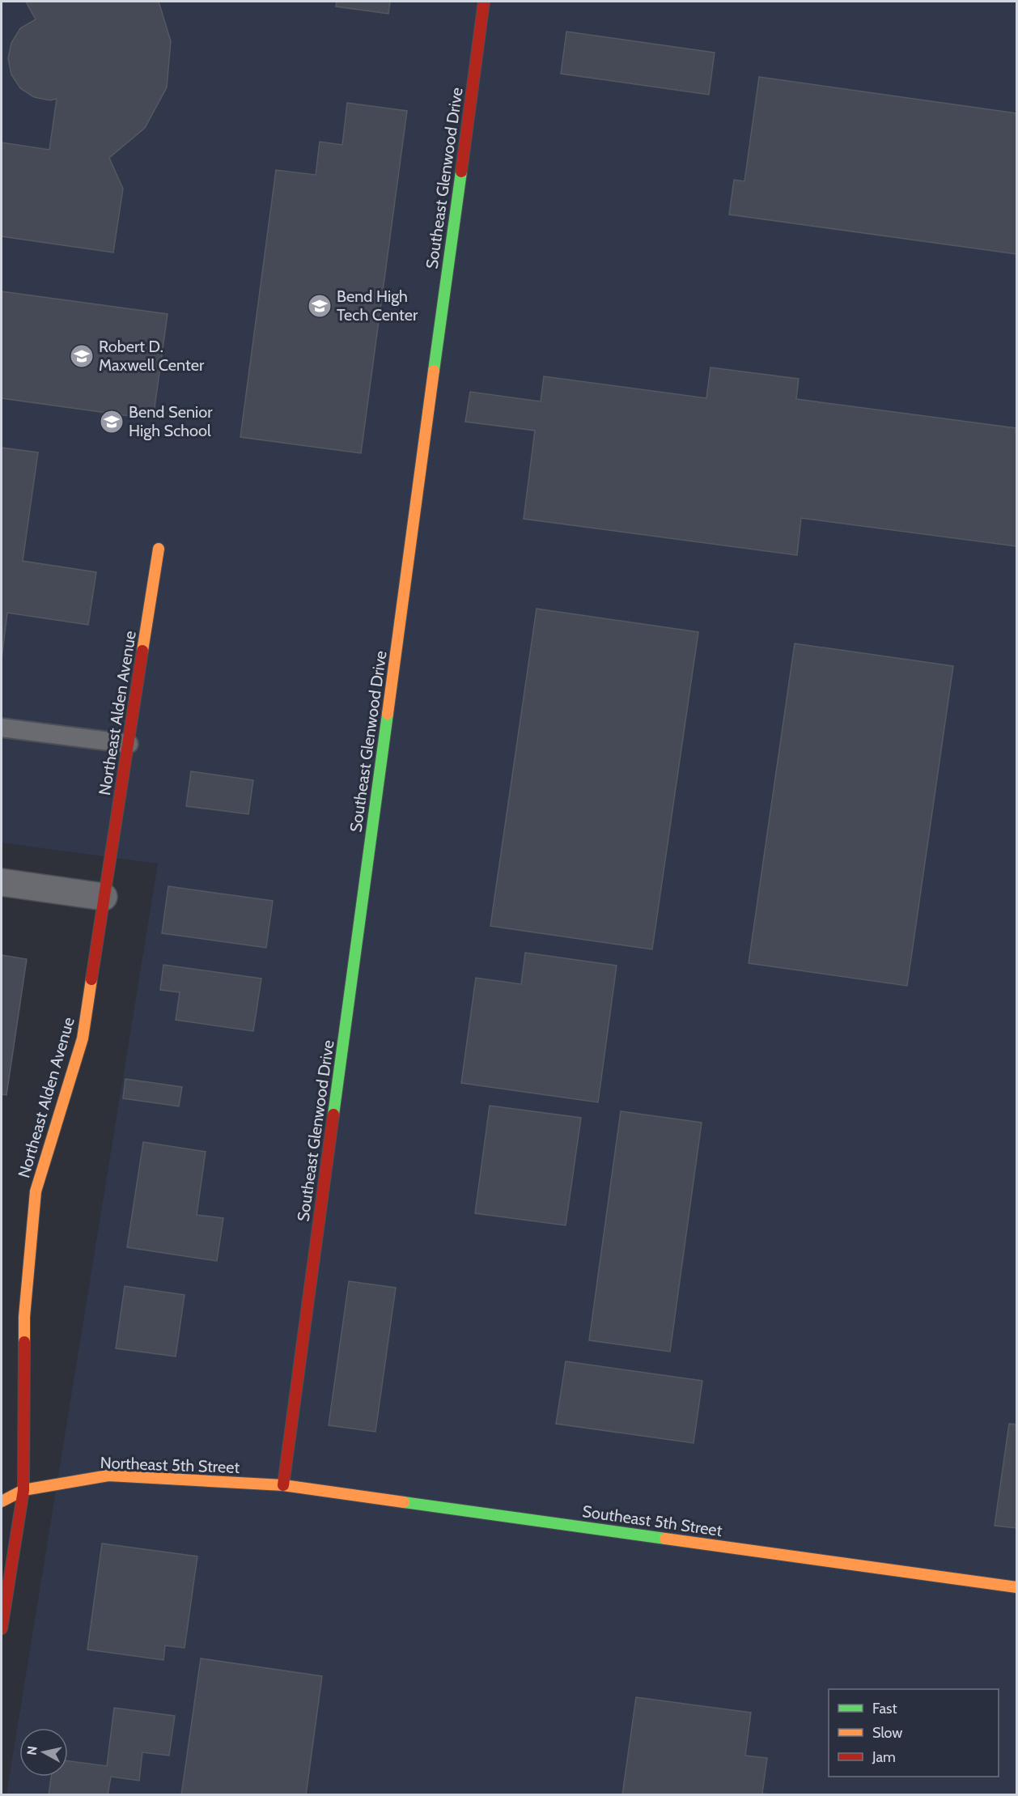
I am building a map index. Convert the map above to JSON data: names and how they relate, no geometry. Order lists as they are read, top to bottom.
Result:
{
  "streets": {
    "street": [
      "Southeast Glenwood Drive",
      "Northeast Alden Avenue",
      "Northeast 5th Street",
      "Southeast 5th Street"
    ]
  },
  "crossings": [
    ["Southeast Glenwood Drive", "Northeast 5th Street"],
    ["Southeast Glenwood Drive", "Southeast 5th Street"],
    ["Northeast Alden Avenue", "Northeast 5th Street"],
    ["Northeast 5th Street", "Southeast 5th Street"]
  ],
  "places": {
    "school or university": ["Bend High Tech Center", "Robert D. Maxwell Center", "Bend Senior High School"]
  },
  "legend": ["Fast", "Slow", "Jam"],
  "north": "left"
}
